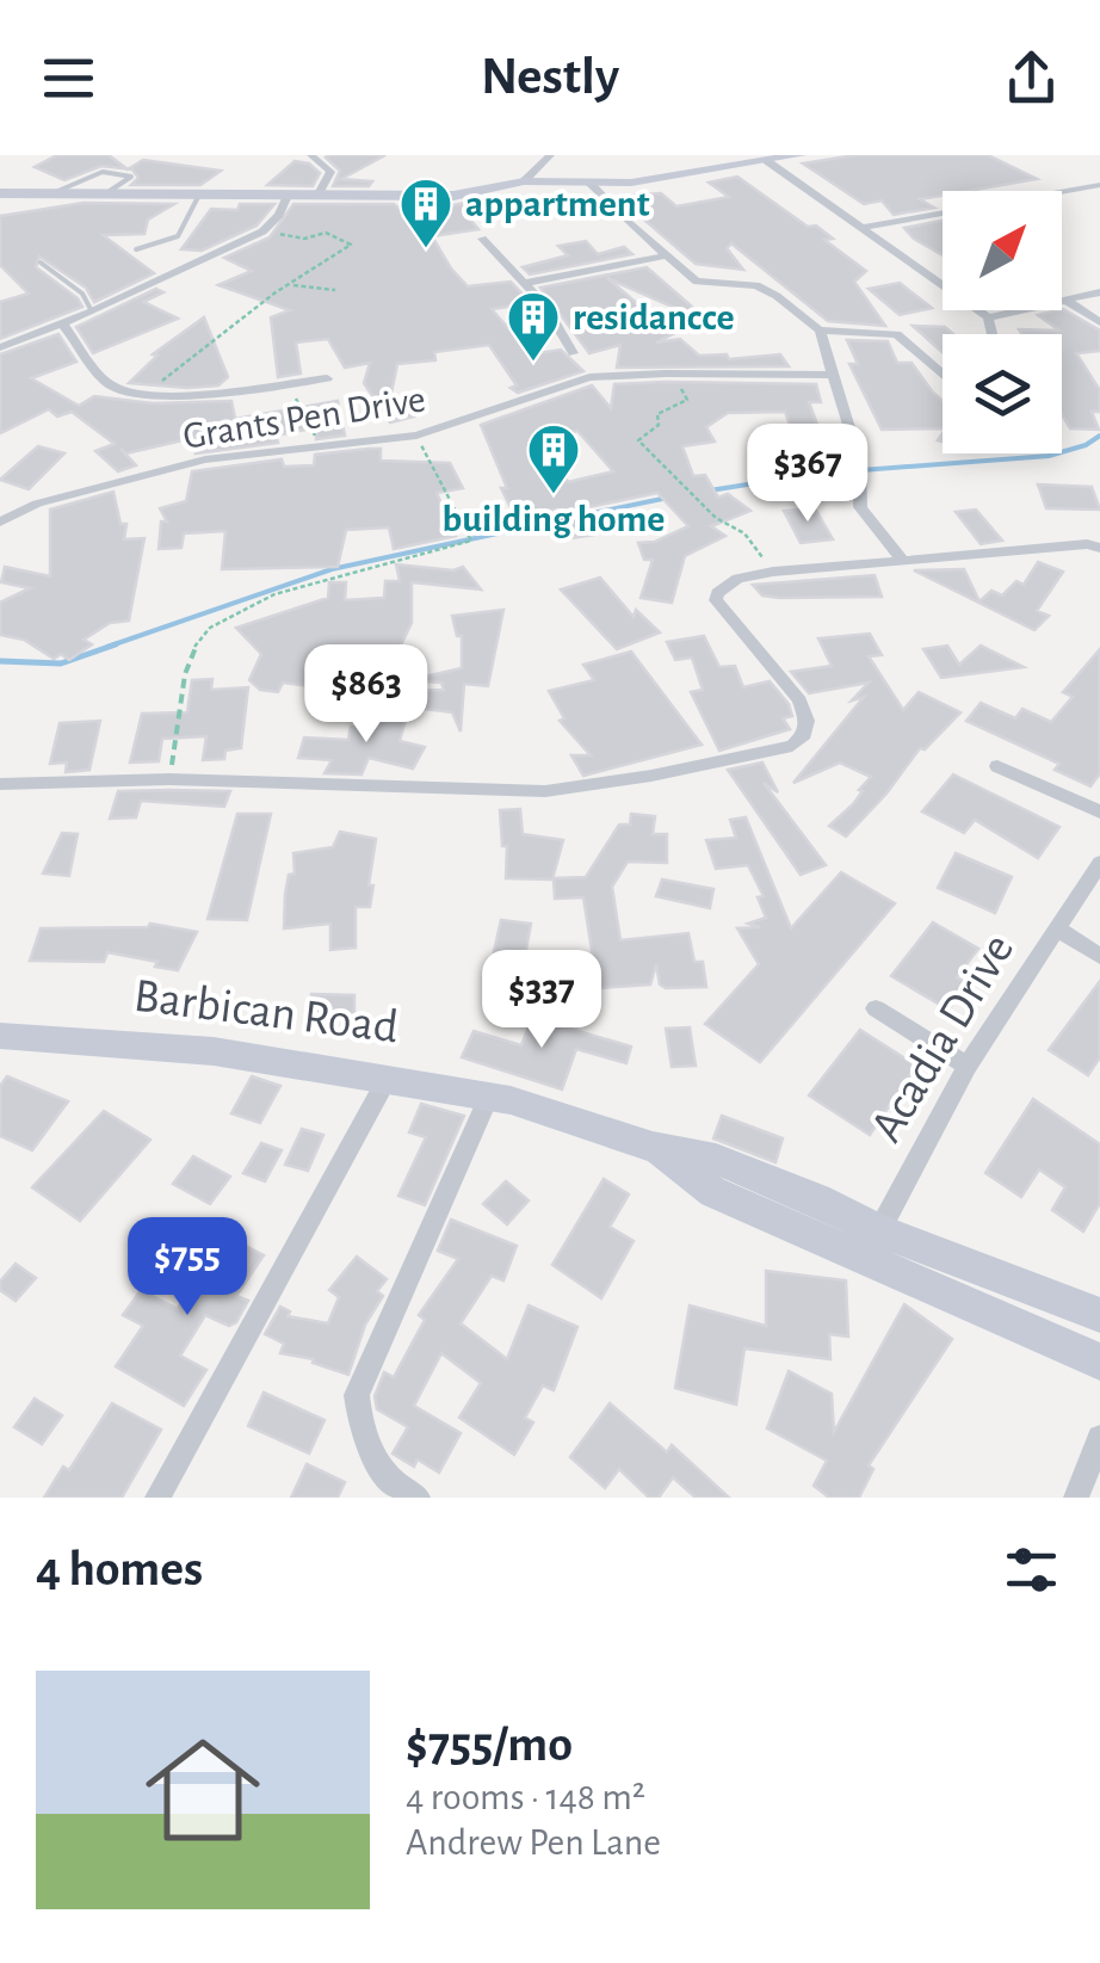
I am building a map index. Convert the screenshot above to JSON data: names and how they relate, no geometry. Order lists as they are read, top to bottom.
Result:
{
  "streets": {
    "main road": ["Barbican Road"],
    "street": ["Grants Pen Drive", "Acadia Drive"]
  },
  "crossings": [
    ["Barbican Road", "Acadia Drive"]
  ],
  "places": {
    "building": ["appartment", "residancce", "building home"]
  },
  "north": "top right",
  "page": {
    "header": "Nestly",
    "price": [
      "$367",
      "$863",
      "$337",
      "$755"
    ],
    "heading": "4 homes",
    "list": [
      {
        "name": "$755/mo",
        "note": "4 rooms · 148 m² · Andrew Pen Lane"
      }
    ]
  }
}
